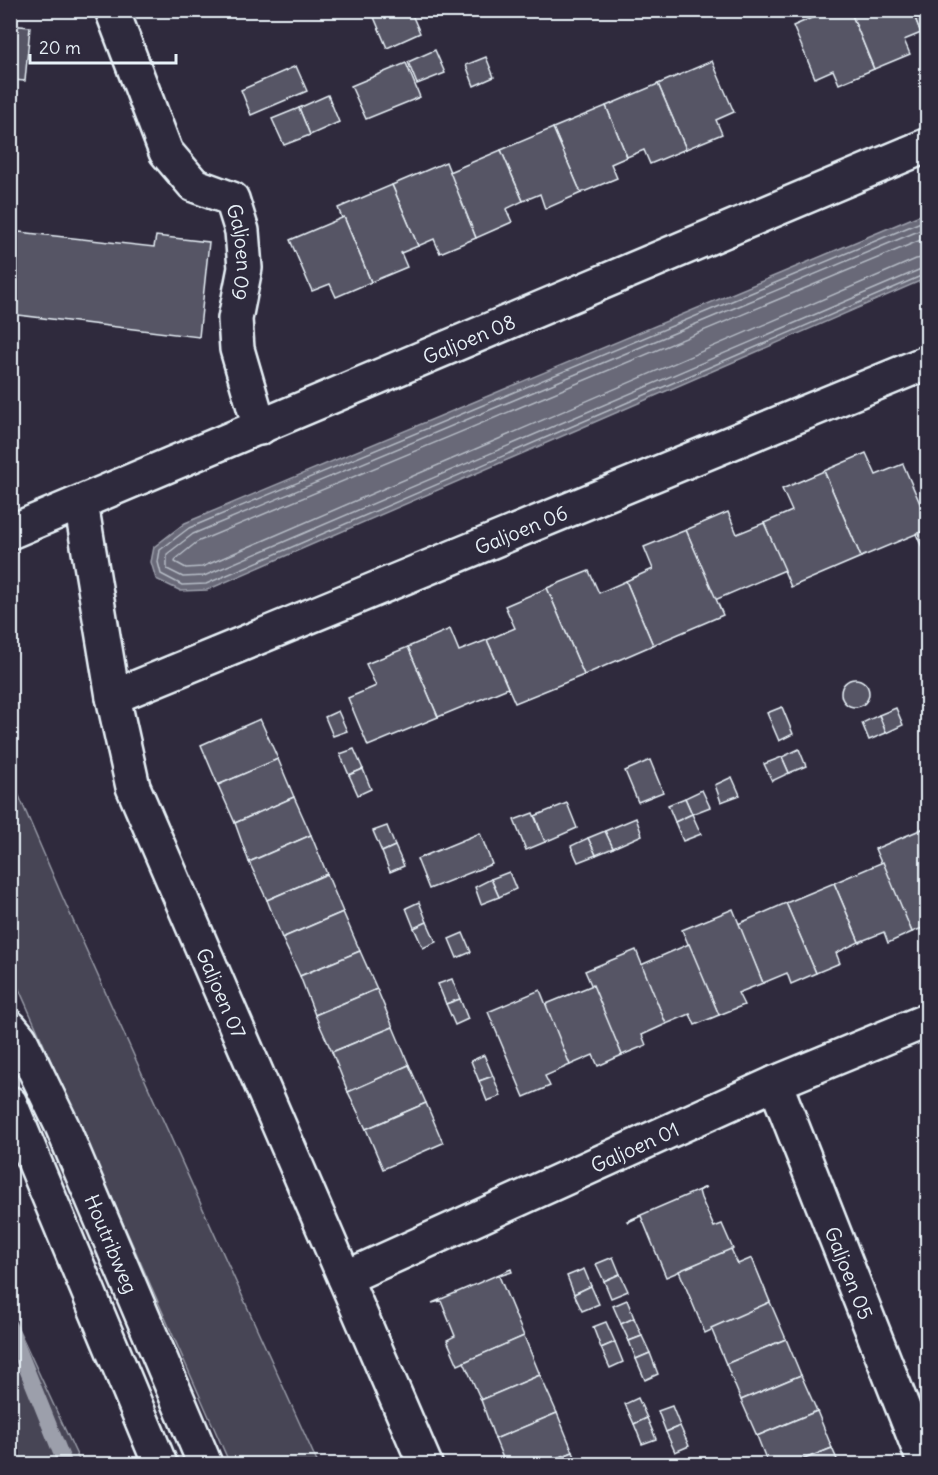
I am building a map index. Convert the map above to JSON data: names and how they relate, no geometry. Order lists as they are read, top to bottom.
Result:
{
  "streets": {
    "street": [
      "Galjoen 09",
      "Galjoen 08",
      "Galjoen 06",
      "Galjoen 07",
      "Galjoen 01",
      "Houtribweg",
      "Galjoen 05"
    ]
  },
  "crossings": [
    ["Galjoen 09", "Galjoen 08"],
    ["Galjoen 08", "Galjoen 07"],
    ["Galjoen 06", "Galjoen 07"],
    ["Galjoen 07", "Galjoen 01"],
    ["Galjoen 01", "Galjoen 05"]
  ],
  "scale_bar": "20 m"
}
